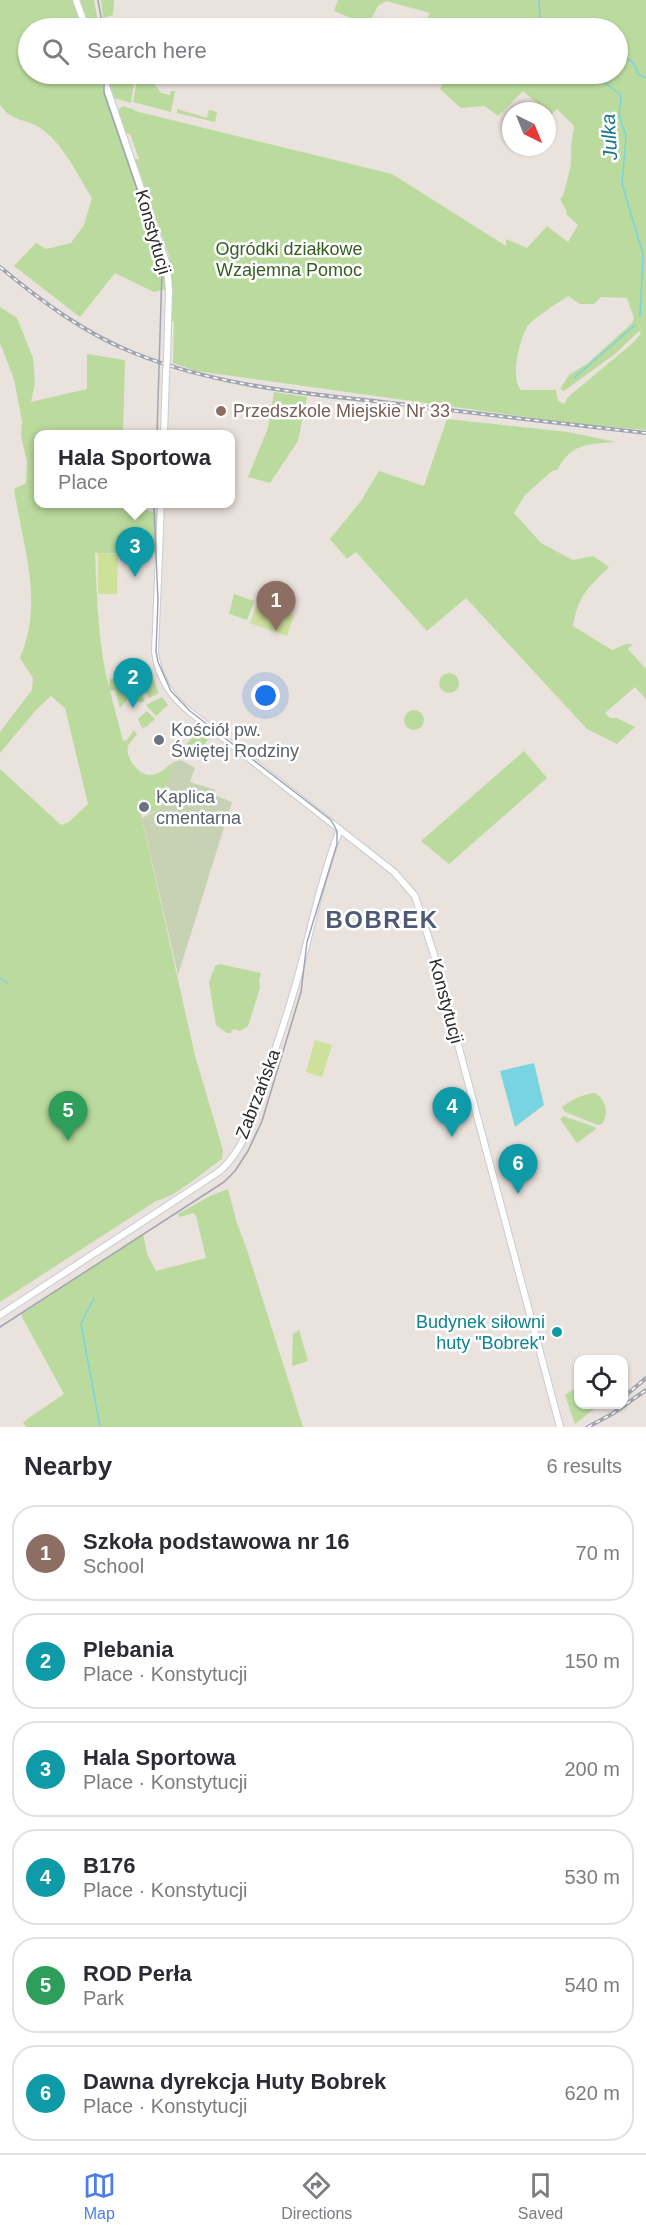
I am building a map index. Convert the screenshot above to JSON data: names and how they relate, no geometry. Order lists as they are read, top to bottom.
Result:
{
  "streets": {
    "street": ["Konstytucji", "Zabrzańska"]
  },
  "crossings": [
    ["Konstytucji", "Zabrzańska"]
  ],
  "districts": ["BOBREK"],
  "water": ["Julka"],
  "parks": ["Ogródki działkowe Wzajemna Pomoc"],
  "places": [
    "Przedszkole Miejskie Nr 33",
    "Kościół pw. Świętej Rodziny",
    "Kaplica cmentarna",
    "Budynek siłowni huty \"Bobrek\""
  ],
  "north": "bottom right",
  "page": {
    "search": "Search here",
    "popup": ["Hala Sportowa", "Place"],
    "pins": [
      "3",
      "1",
      "2",
      "4",
      "5",
      "6"
    ],
    "heading": ["Nearby", "6 results"],
    "list": [
      {
        "mark": "1",
        "name": "Szkoła podstawowa nr 16",
        "note": "School",
        "value": "70 m"
      },
      {
        "mark": "2",
        "name": "Plebania",
        "note": "Place · Konstytucji",
        "value": "150 m"
      },
      {
        "mark": "3",
        "name": "Hala Sportowa",
        "note": "Place · Konstytucji",
        "value": "200 m"
      },
      {
        "mark": "4",
        "name": "B176",
        "note": "Place · Konstytucji",
        "value": "530 m"
      },
      {
        "mark": "5",
        "name": "ROD Perła",
        "note": "Park",
        "value": "540 m"
      },
      {
        "mark": "6",
        "name": "Dawna dyrekcja Huty Bobrek",
        "note": "Place · Konstytucji",
        "value": "620 m"
      }
    ],
    "nav": ["Map", "Directions", "Saved"]
  }
}
